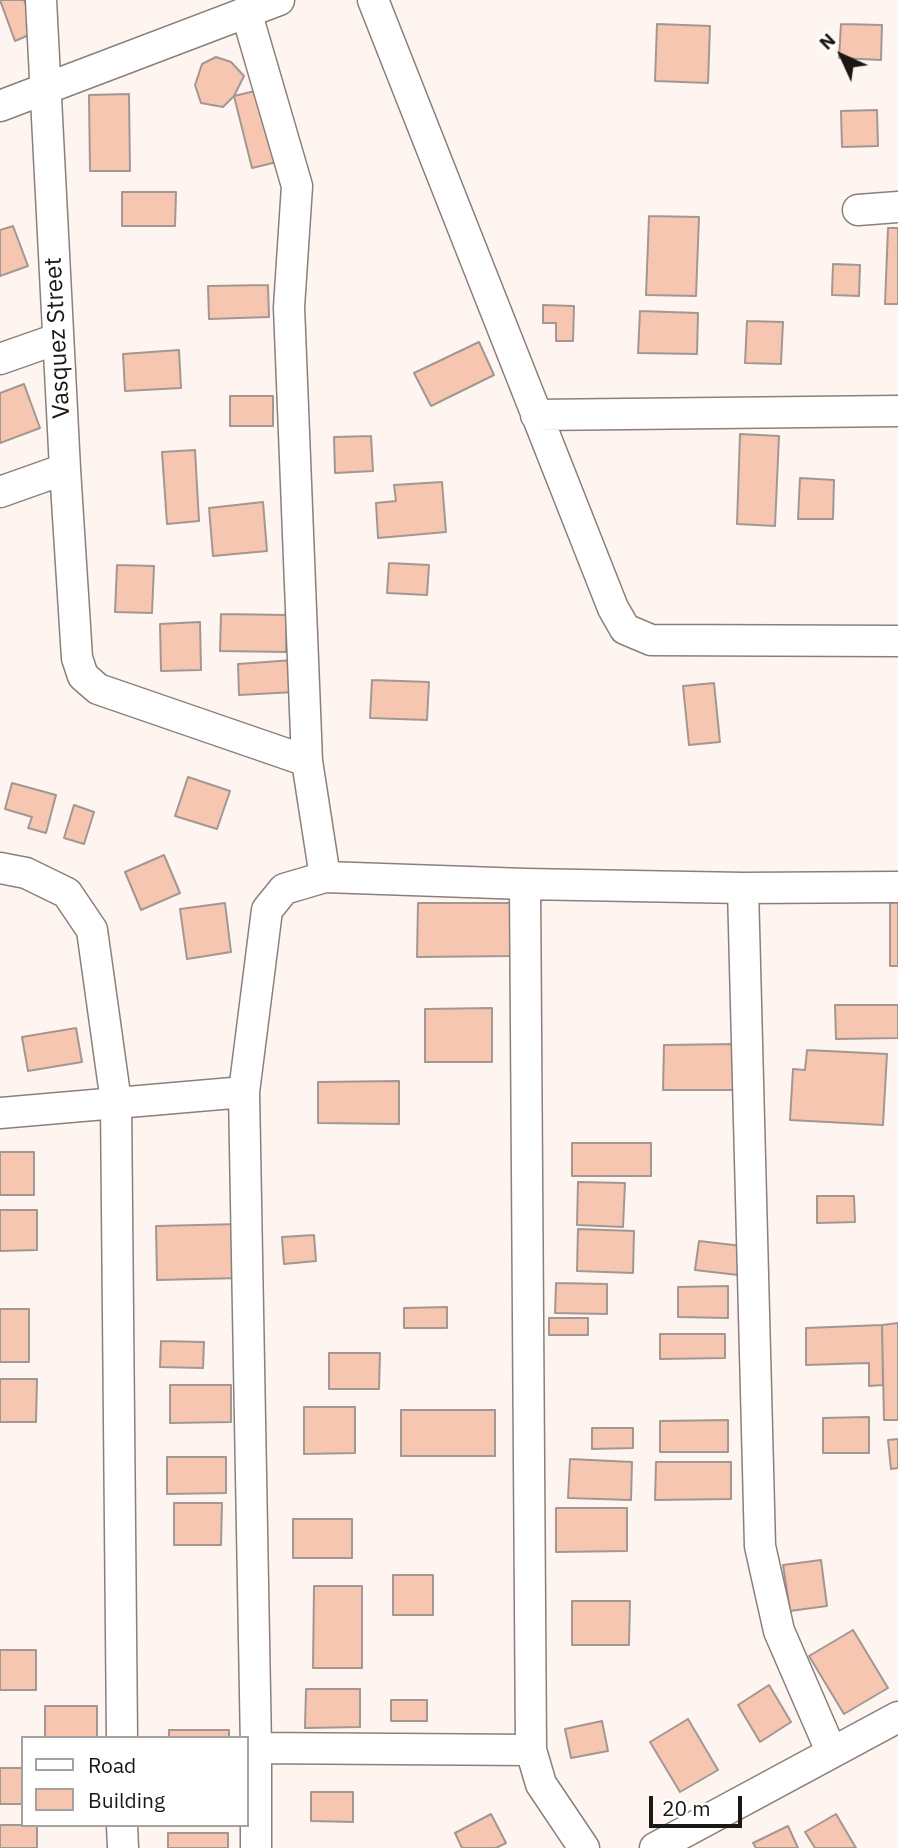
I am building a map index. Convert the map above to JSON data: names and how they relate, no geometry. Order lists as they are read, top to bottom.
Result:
{
  "streets": {
    "street": ["Vasquez Street"]
  },
  "legend": ["Road", "Building"],
  "scale_bar": "20 m",
  "north": "top left"
}
